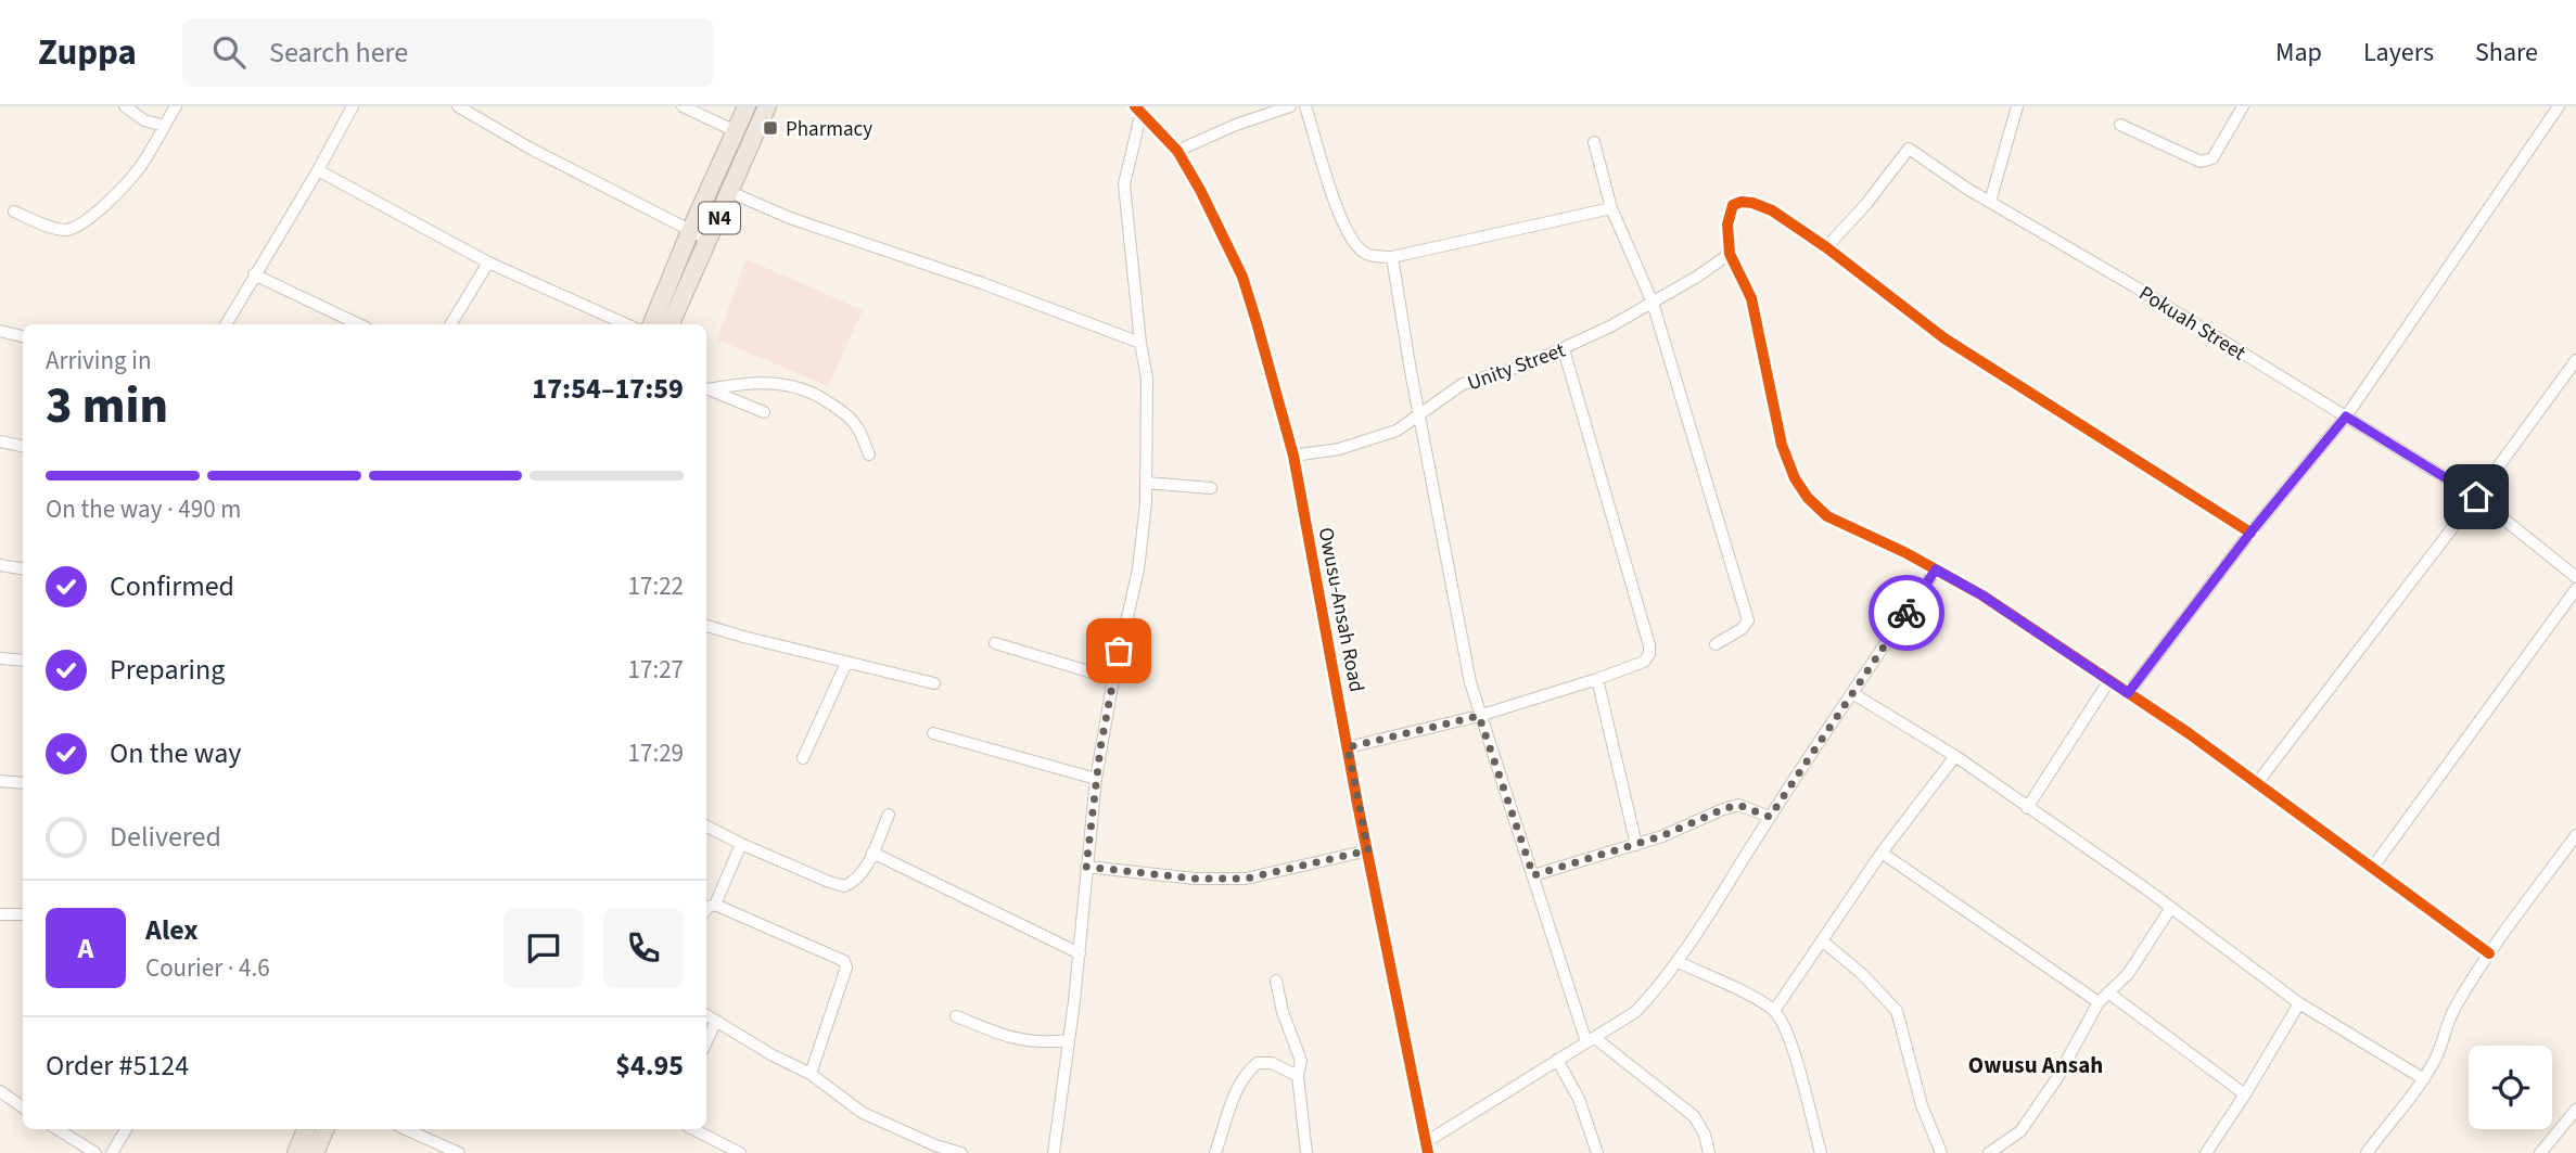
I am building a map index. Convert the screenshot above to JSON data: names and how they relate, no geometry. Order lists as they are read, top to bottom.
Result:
{
  "streets": {
    "highway": ["N4"],
    "street": ["Pokuah Street", "Unity Street", "Owusu-Ansah Road"]
  },
  "crossings": [
    ["Unity Street", "Owusu-Ansah Road"]
  ],
  "districts": ["Owusu Ansah"],
  "places": {
    "transit": ["Pharmacy"]
  },
  "page": {
    "header": "Zuppa",
    "search": "Search here",
    "nav": ["Map", "Layers", "Share"],
    "heading": ["3 min", "Arriving in", "17:54–17:59"],
    "panel": [
      "Alex",
      "Courier · 4.6",
      "Order #5124",
      "$4.95"
    ],
    "bar": "On the way · 490 m",
    "list": [
      ["Confirmed", "17:22"],
      ["Preparing", "17:27"],
      ["On the way", "17:29"],
      "Delivered"
    ],
    "round": "A"
  }
}
